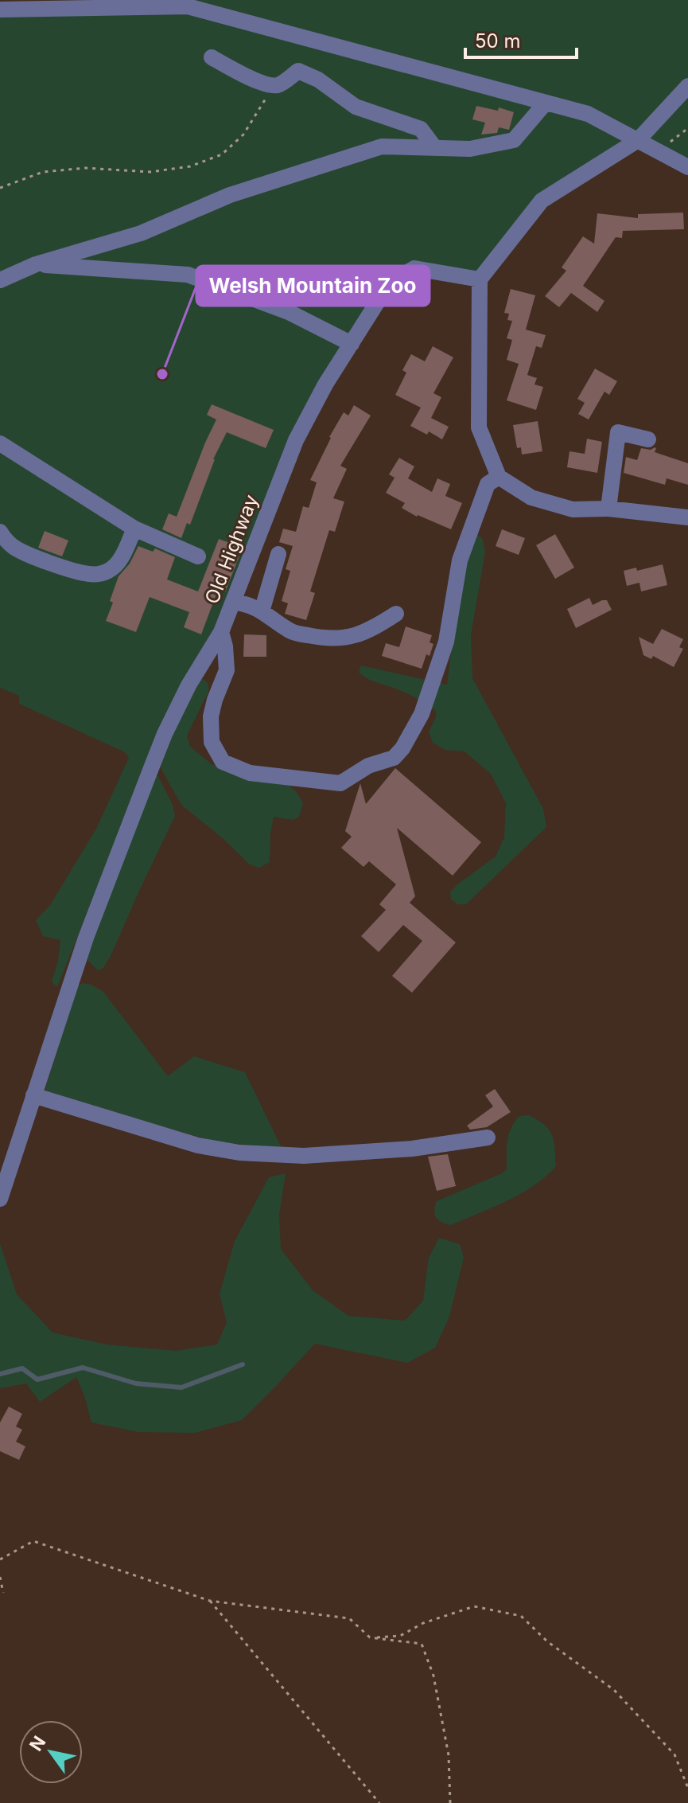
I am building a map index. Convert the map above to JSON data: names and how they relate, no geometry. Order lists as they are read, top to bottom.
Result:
{
  "streets": {
    "street": ["Old Highway"]
  },
  "places": ["Welsh Mountain Zoo"],
  "scale_bar": "50 m",
  "north": "top left"
}
